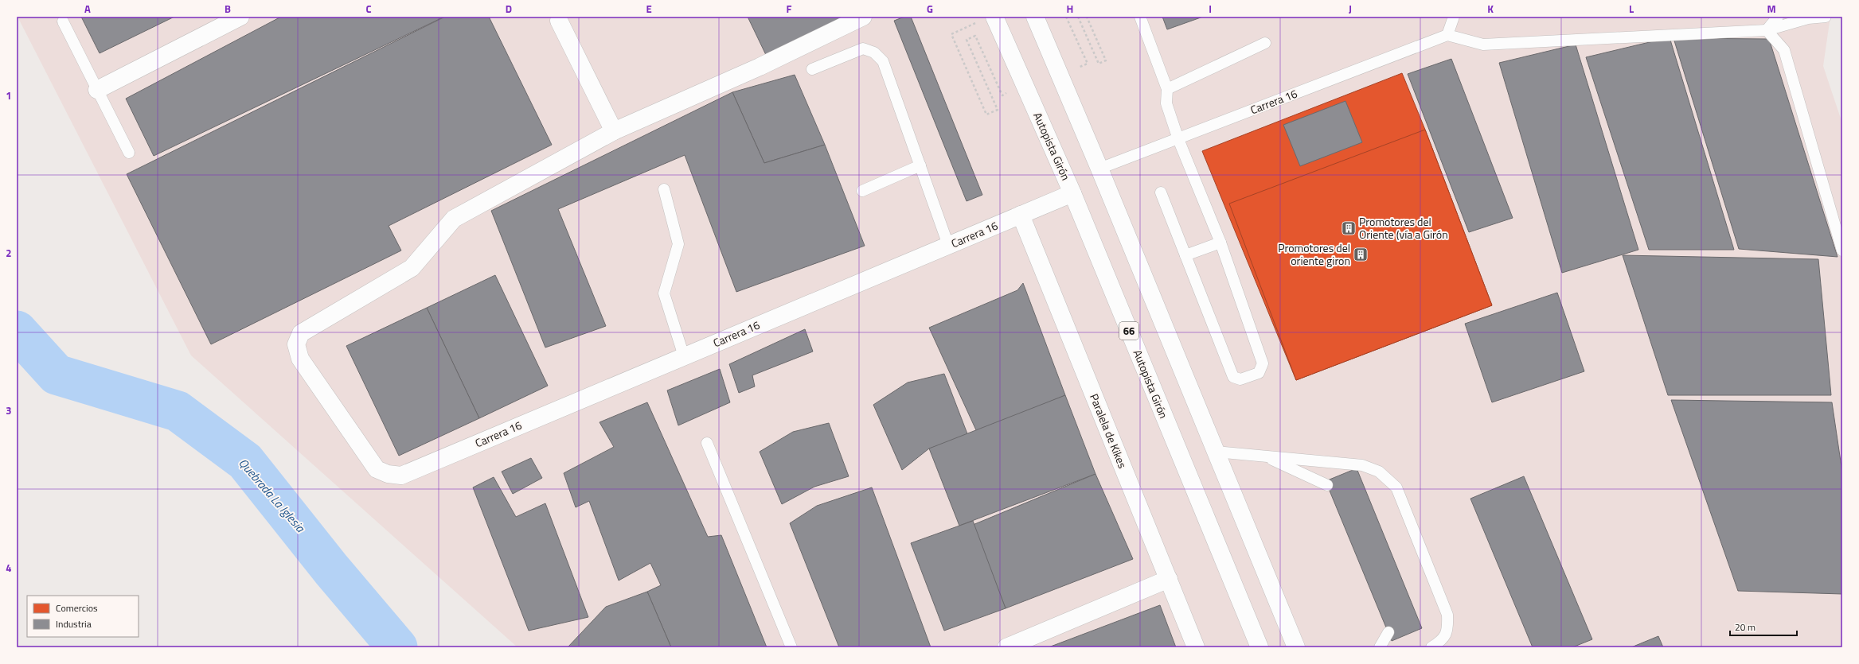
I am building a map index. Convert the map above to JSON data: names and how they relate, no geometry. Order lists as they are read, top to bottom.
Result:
{
  "streets": {
    "main road": [
      "Carrera 16",
      "Autopista Girón",
      "66",
      "Paralela de Kikes"
    ]
  },
  "crossings": [
    ["Carrera 16", "Autopista Girón"],
    ["Carrera 16", "Paralela de Kikes"]
  ],
  "water": ["Quebrada La Iglesia"],
  "places": {
    "building": ["Promotores del Oriente (vía a Girón", "Promotores del oriente giron"]
  },
  "legend": ["Comercios", "Industria"],
  "scale_bar": "20 m",
  "grid": {
    "columns": [
      "A",
      "B",
      "C",
      "D",
      "E",
      "F",
      "G",
      "H",
      "I",
      "J",
      "K",
      "L",
      "M"
    ],
    "rows": [
      "1",
      "2",
      "3",
      "4"
    ]
  }
}
